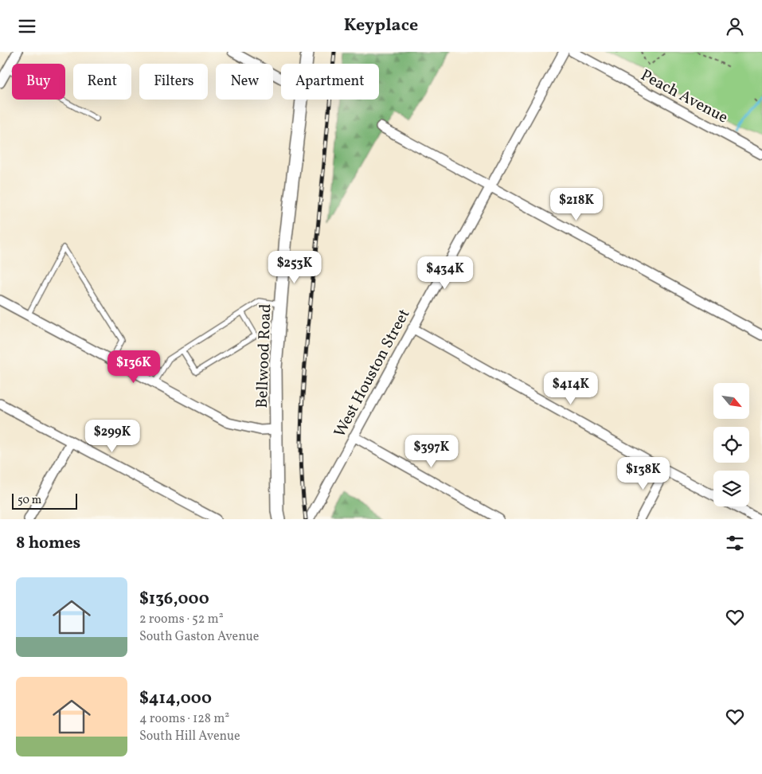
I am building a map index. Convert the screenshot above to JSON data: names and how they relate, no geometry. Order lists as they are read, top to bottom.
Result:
{
  "streets": {
    "street": ["Peach Avenue", "Bellwood Road", "West Houston Street"]
  },
  "scale_bar": "50 m",
  "north": "bottom right",
  "page": {
    "header": "Keyplace",
    "chip": [
      "Buy",
      "Rent",
      "Filters",
      "New",
      "Apartment"
    ],
    "price": [
      "$218K",
      "$253K",
      "$434K",
      "$136K",
      "$414K",
      "$299K",
      "$397K",
      "$138K"
    ],
    "scale": "50 m",
    "heading": "8 homes",
    "list": [
      {
        "name": "$136,000",
        "note": "2 rooms · 52 m² · South Gaston Avenue"
      },
      {
        "name": "$414,000",
        "note": "4 rooms · 128 m² · South Hill Avenue"
      }
    ]
  }
}
